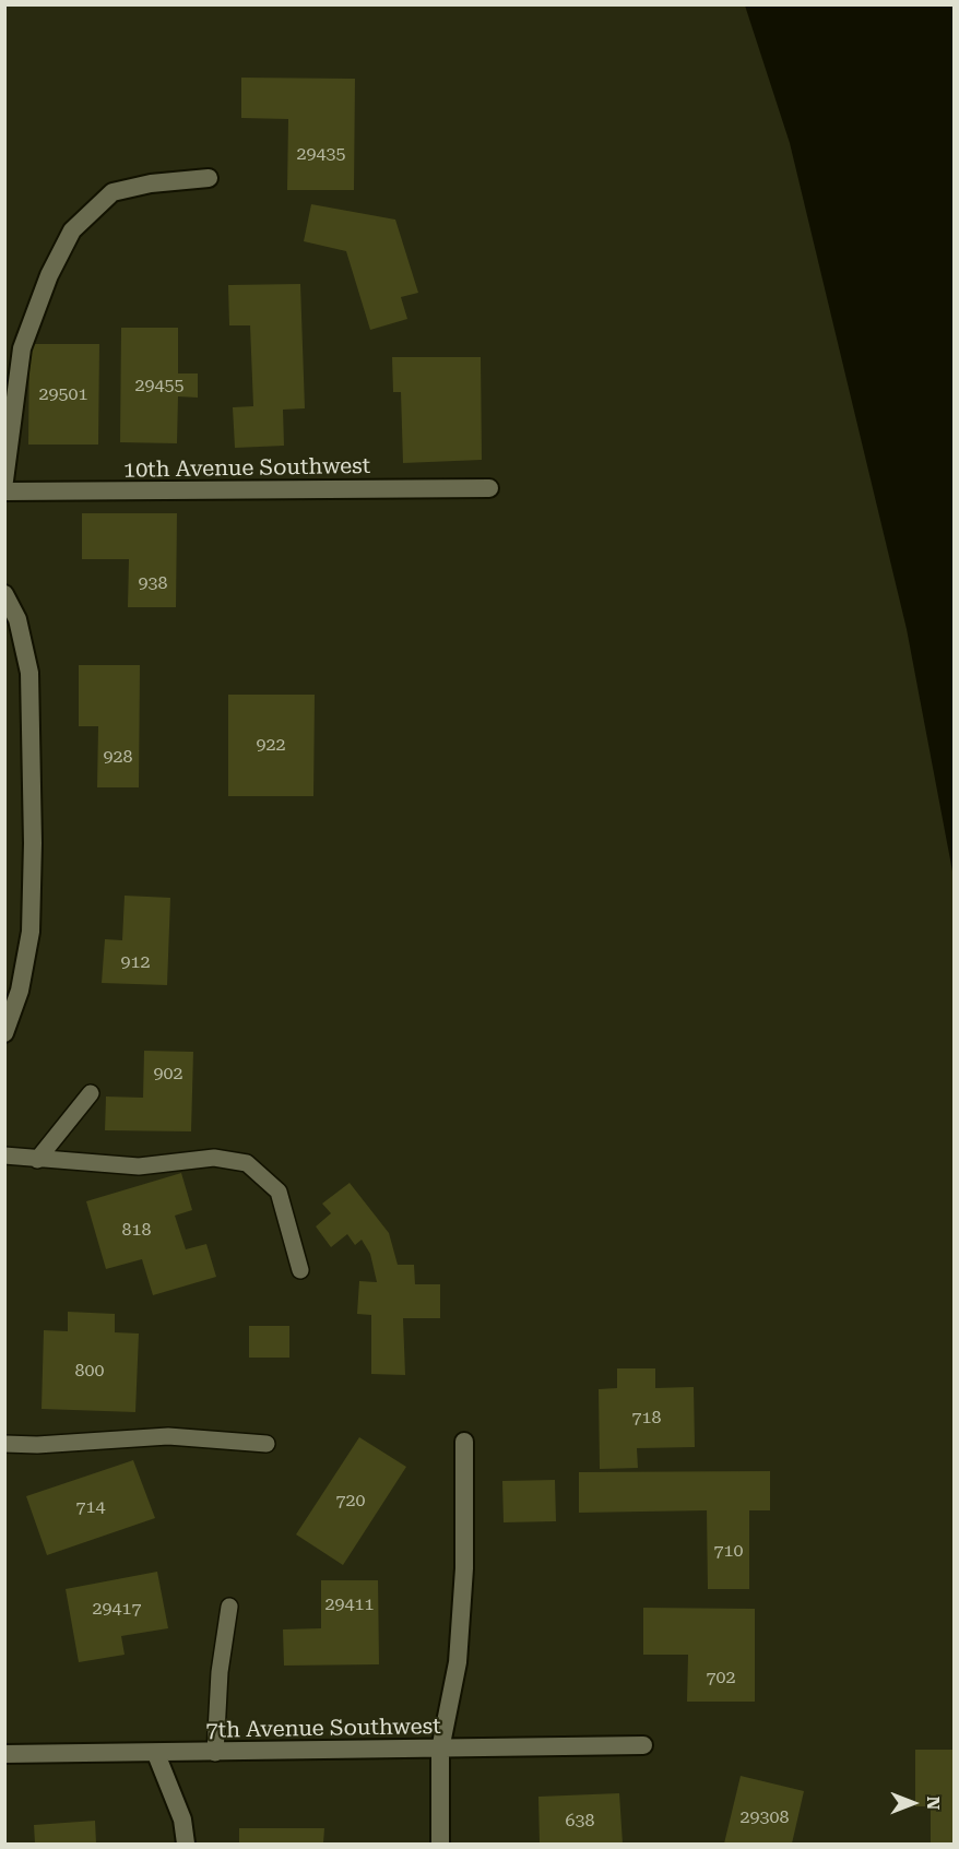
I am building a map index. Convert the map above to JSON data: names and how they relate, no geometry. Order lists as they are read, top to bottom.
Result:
{
  "streets": {
    "street": ["10th Avenue Southwest", "7th Avenue Southwest"]
  },
  "house_numbers": [
    "29435",
    "29455",
    "29501",
    "938",
    "922",
    "928",
    "912",
    "902",
    "818",
    "800",
    "718",
    "720",
    "714",
    "710",
    "29411",
    "29417",
    "702",
    "29308",
    "638"
  ],
  "north": "right"
}
